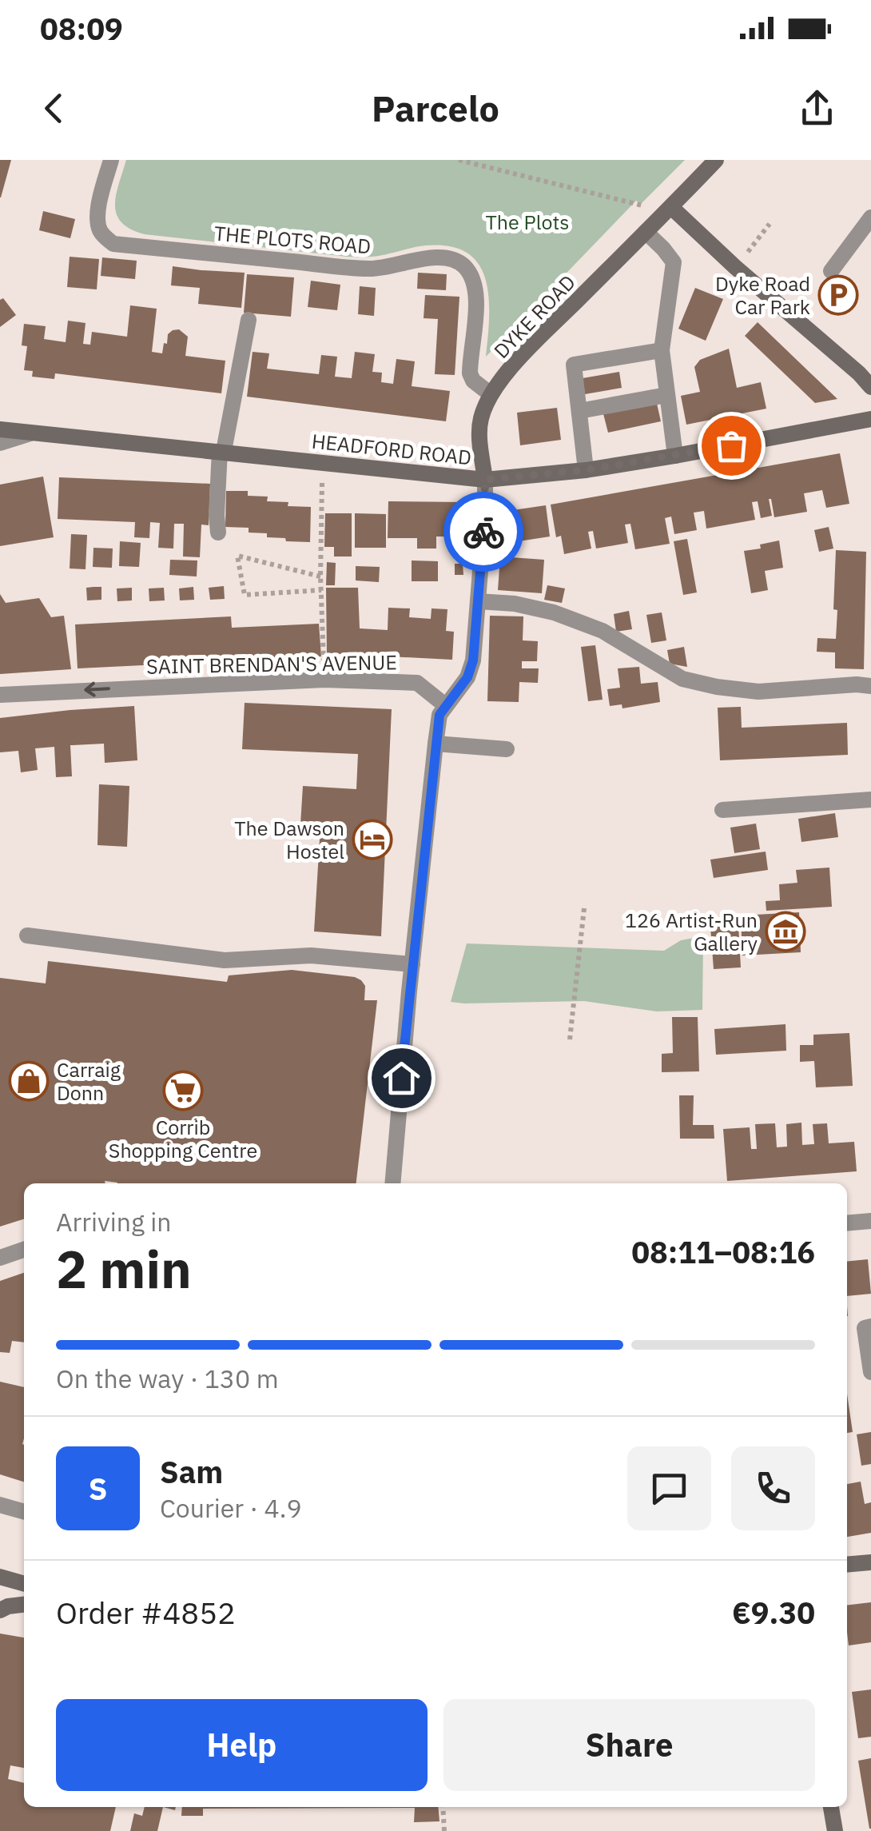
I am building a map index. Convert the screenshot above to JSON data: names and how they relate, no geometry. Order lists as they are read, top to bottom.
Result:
{
  "streets": {
    "main road": ["DYKE ROAD", "HEADFORD ROAD"],
    "street": ["THE PLOTS ROAD", "SAINT BRENDAN'S AVENUE"]
  },
  "crossings": [
    ["THE PLOTS ROAD", "DYKE ROAD"],
    ["DYKE ROAD", "HEADFORD ROAD"]
  ],
  "one_way": ["SAINT BRENDAN'S AVENUE"],
  "parks": ["The Plots"],
  "places": {
    "parking": ["Dyke Road Car Park"],
    "hotel": ["The Dawson Hostel"],
    "museum": ["126 Artist-Run Gallery"],
    "shop": ["Carraig Donn"],
    "supermarket": ["Corrib Shopping Centre"]
  },
  "page": {
    "status": "08:09",
    "header": "Parcelo",
    "heading": ["2 min", "Arriving in", "08:11–08:16"],
    "panel": [
      "Sam",
      "Courier · 4.9",
      "Order #4852",
      "€9.30"
    ],
    "bar": "On the way · 130 m",
    "round": "S",
    "buttons": ["Help", "Share"]
  }
}
